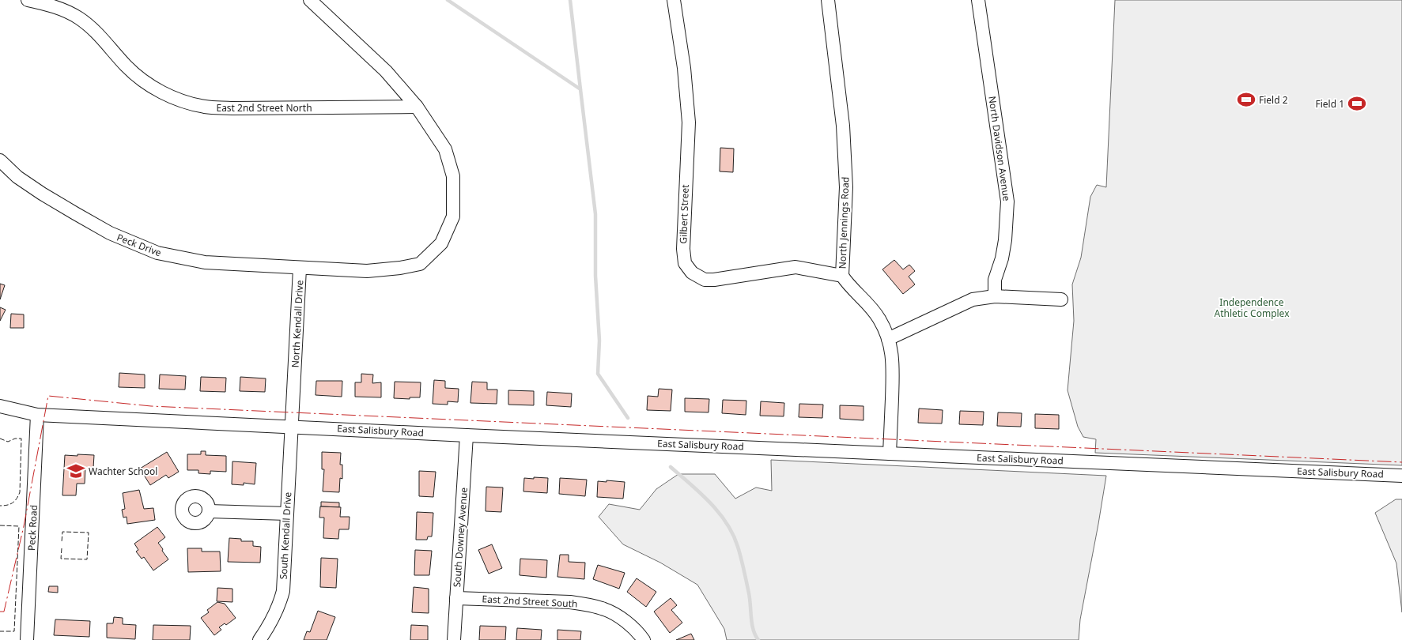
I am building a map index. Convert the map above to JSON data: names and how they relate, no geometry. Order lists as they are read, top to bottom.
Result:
{
  "streets": {
    "street": [
      "East 2nd Street North",
      "North Davidson Avenue",
      "Gilbert Street",
      "North Jennings Road",
      "Peck Drive",
      "North Kendall Drive",
      "East Salisbury Road",
      "Peck Road",
      "South Kendall Drive",
      "South Downey Avenue",
      "East 2nd Street South"
    ]
  },
  "crossings": [
    ["East 2nd Street North", "North Kendall Drive"],
    ["Gilbert Street", "North Jennings Road"],
    ["North Jennings Road", "East Salisbury Road"],
    ["Peck Drive", "North Kendall Drive"],
    ["North Kendall Drive", "East Salisbury Road"],
    ["North Kendall Drive", "South Kendall Drive"],
    ["East Salisbury Road", "Peck Road"],
    ["East Salisbury Road", "South Kendall Drive"],
    ["East Salisbury Road", "South Downey Avenue"],
    ["South Downey Avenue", "East 2nd Street South"]
  ],
  "parks": ["Independence Athletic Complex"],
  "places": {
    "sports": ["Field 2", "Field 1"],
    "school or university": ["Wachter School"]
  }
}
